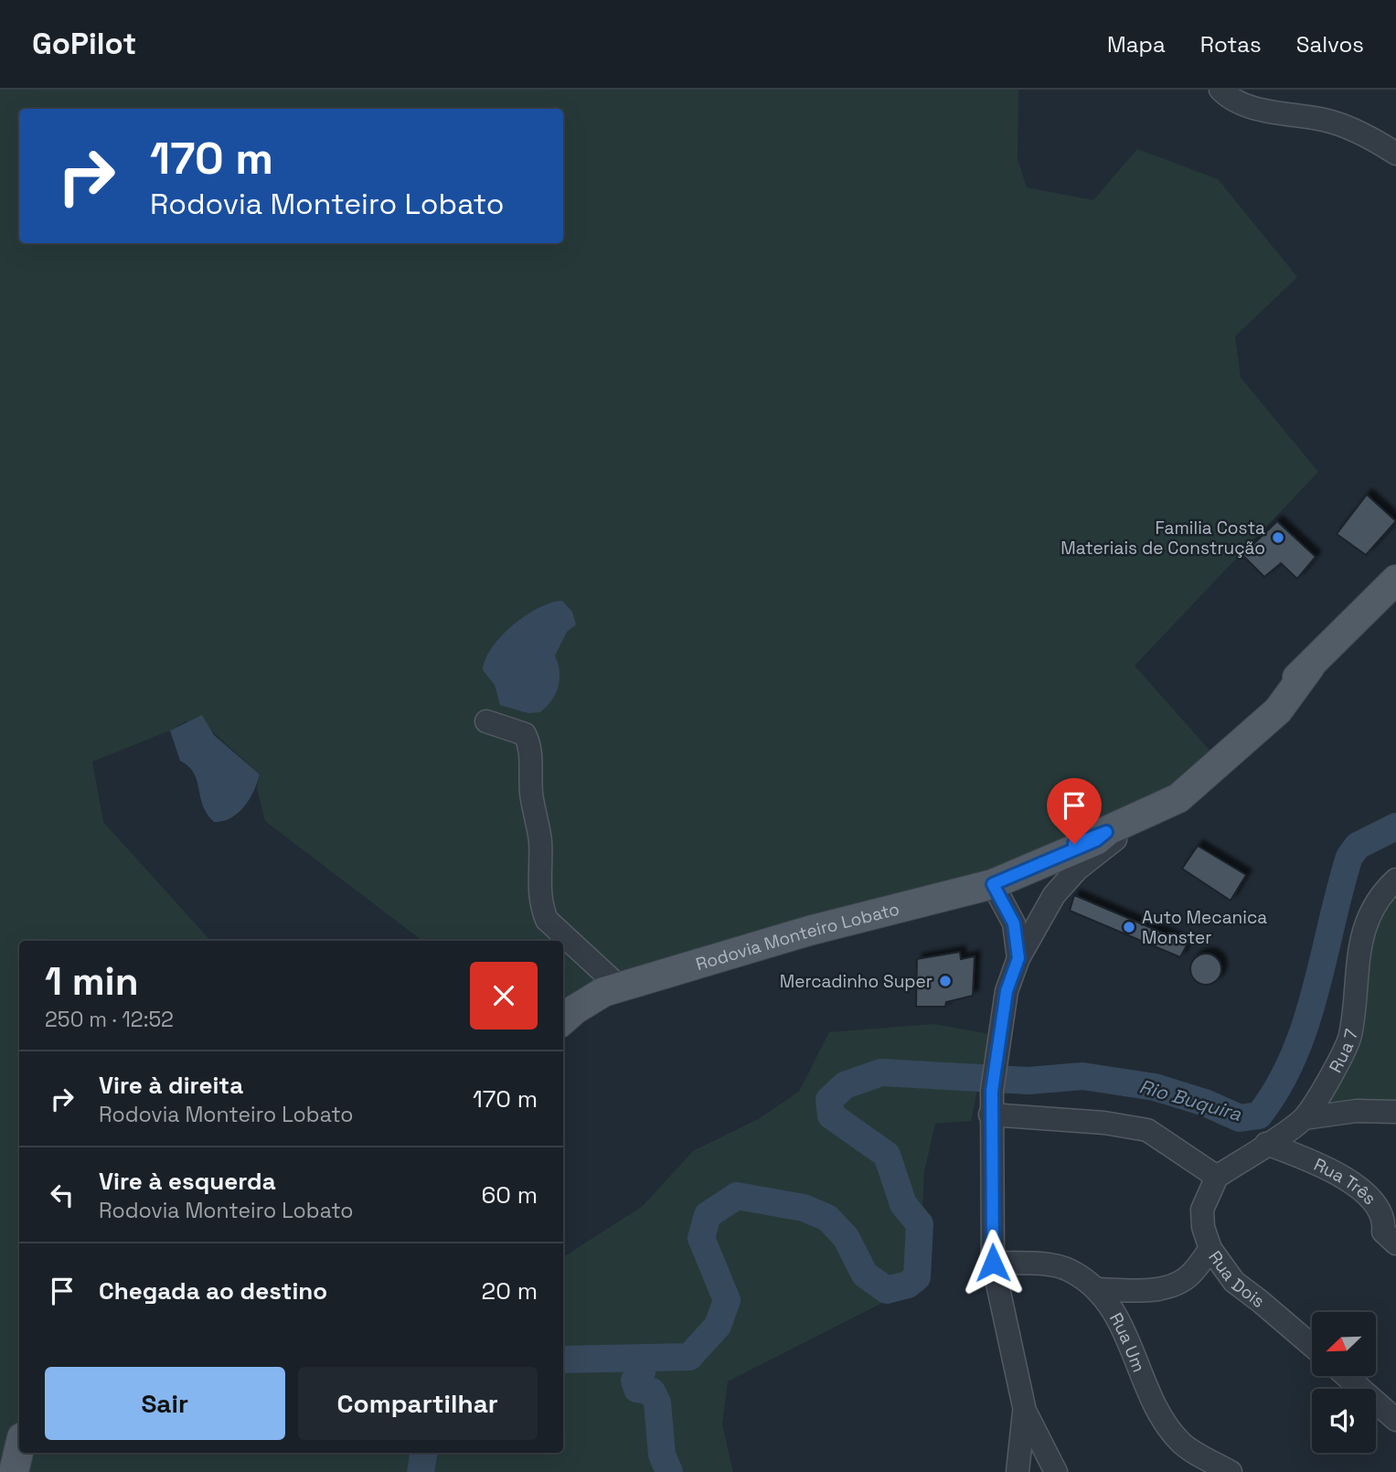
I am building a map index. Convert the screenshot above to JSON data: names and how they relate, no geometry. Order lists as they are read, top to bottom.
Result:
{
  "streets": {
    "main road": ["Rodovia Monteiro Lobato"],
    "street": [
      "Rua 7",
      "Rua Três",
      "Rua Dois",
      "Rua Um"
    ]
  },
  "crossings": [
    ["Rua 7", "Rua Três"],
    ["Rua 7", "Rua Dois"]
  ],
  "water": ["Rio Buquira"],
  "places": ["Familia Costa Materiais de Construção", "Auto Mecanica Monster", "Mercadinho Super"],
  "north": "bottom left",
  "page": {
    "header": "GoPilot",
    "nav": ["Mapa", "Rotas", "Salvos"],
    "turn": ["170 m", "Rodovia Monteiro Lobato"],
    "heading": ["1 min", "250 m · 12:52"],
    "list": [
      {
        "name": "Vire à direita",
        "note": "Rodovia Monteiro Lobato",
        "value": "170 m"
      },
      {
        "name": "Vire à esquerda",
        "note": "Rodovia Monteiro Lobato",
        "value": "60 m"
      },
      {
        "name": "Chegada ao destino",
        "value": "20 m"
      }
    ],
    "buttons": ["Sair", "Compartilhar"]
  }
}
